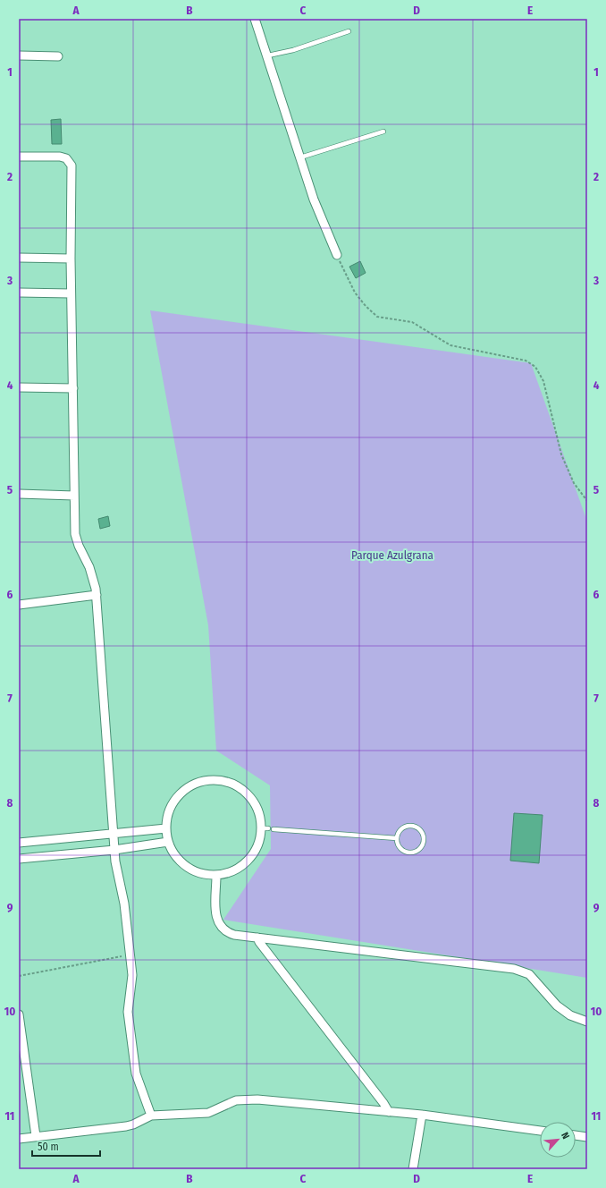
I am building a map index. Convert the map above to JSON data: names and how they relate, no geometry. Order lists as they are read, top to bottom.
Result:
{
  "parks": ["Parque Azulgrana"],
  "scale_bar": "50 m",
  "north": "top right",
  "grid": {
    "columns": [
      "A",
      "B",
      "C",
      "D",
      "E"
    ],
    "rows": [
      "1",
      "2",
      "3",
      "4",
      "5",
      "6",
      "7",
      "8",
      "9",
      "10",
      "11"
    ]
  }
}
